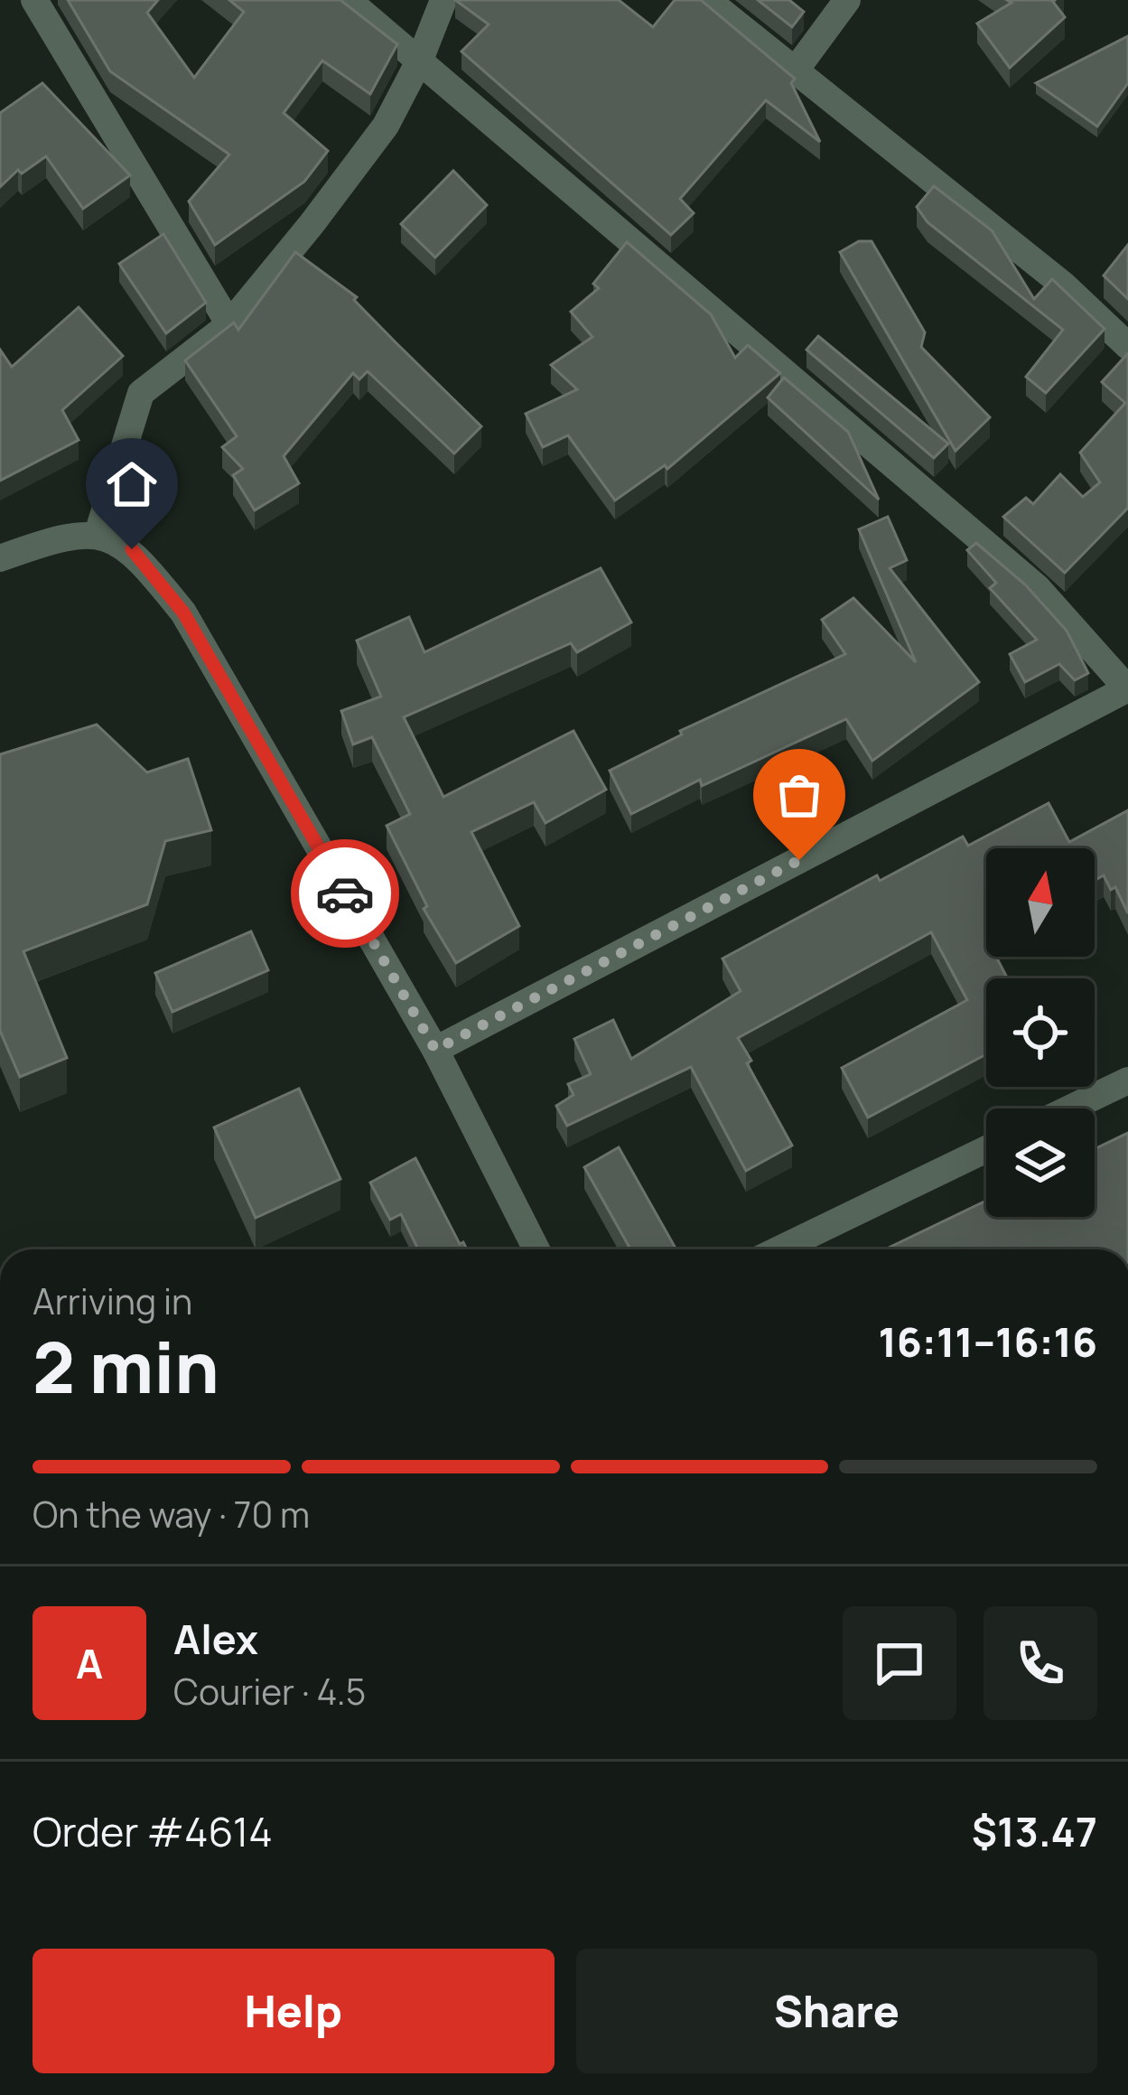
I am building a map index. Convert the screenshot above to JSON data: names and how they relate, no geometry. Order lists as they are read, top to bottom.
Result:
{
  "north": "top",
  "page": {
    "heading": ["2 min", "Arriving in", "16:11–16:16"],
    "panel": [
      "Alex",
      "Courier · 4.5",
      "Order #4614",
      "$13.47"
    ],
    "bar": "On the way · 70 m",
    "round": "A",
    "buttons": ["Help", "Share"]
  }
}
